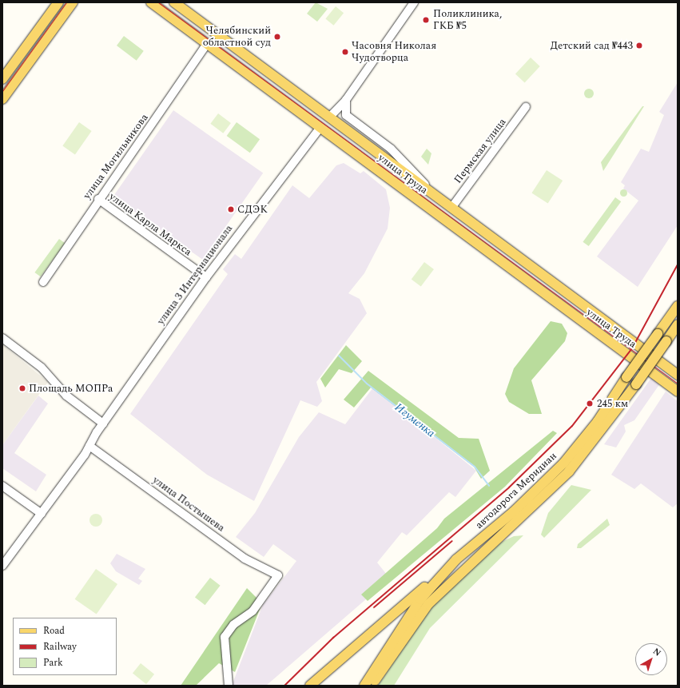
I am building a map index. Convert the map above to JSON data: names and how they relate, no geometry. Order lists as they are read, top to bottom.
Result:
{
  "streets": {
    "main road": ["улица Труда", "улица 3 Интернационала", "автодорога Меридиан"],
    "street": [
      "Пермская улица",
      "улица Могильникова",
      "улица Карла Маркса",
      "улица Постышева"
    ]
  },
  "crossings": [
    ["Пермская улица", "улица Труда"],
    ["улица Могильникова", "улица Труда"],
    ["улица Могильникова", "улица Карла Маркса"],
    ["улица Труда", "улица 3 Интернационала"],
    ["улица Карла Маркса", "улица 3 Интернационала"],
    ["улица 3 Интернационала", "улица Постышева"]
  ],
  "water": ["Игуменка"],
  "places": [
    "Поликлиника, ГКБ №5",
    "Челябинский областной суд",
    "Детский сад №443",
    "Часовня Николая Чудотворца",
    "СДЭК",
    "Площадь МОПРа",
    "245 км"
  ],
  "legend": ["Road", "Railway", "Park"],
  "north": "top right"
}
